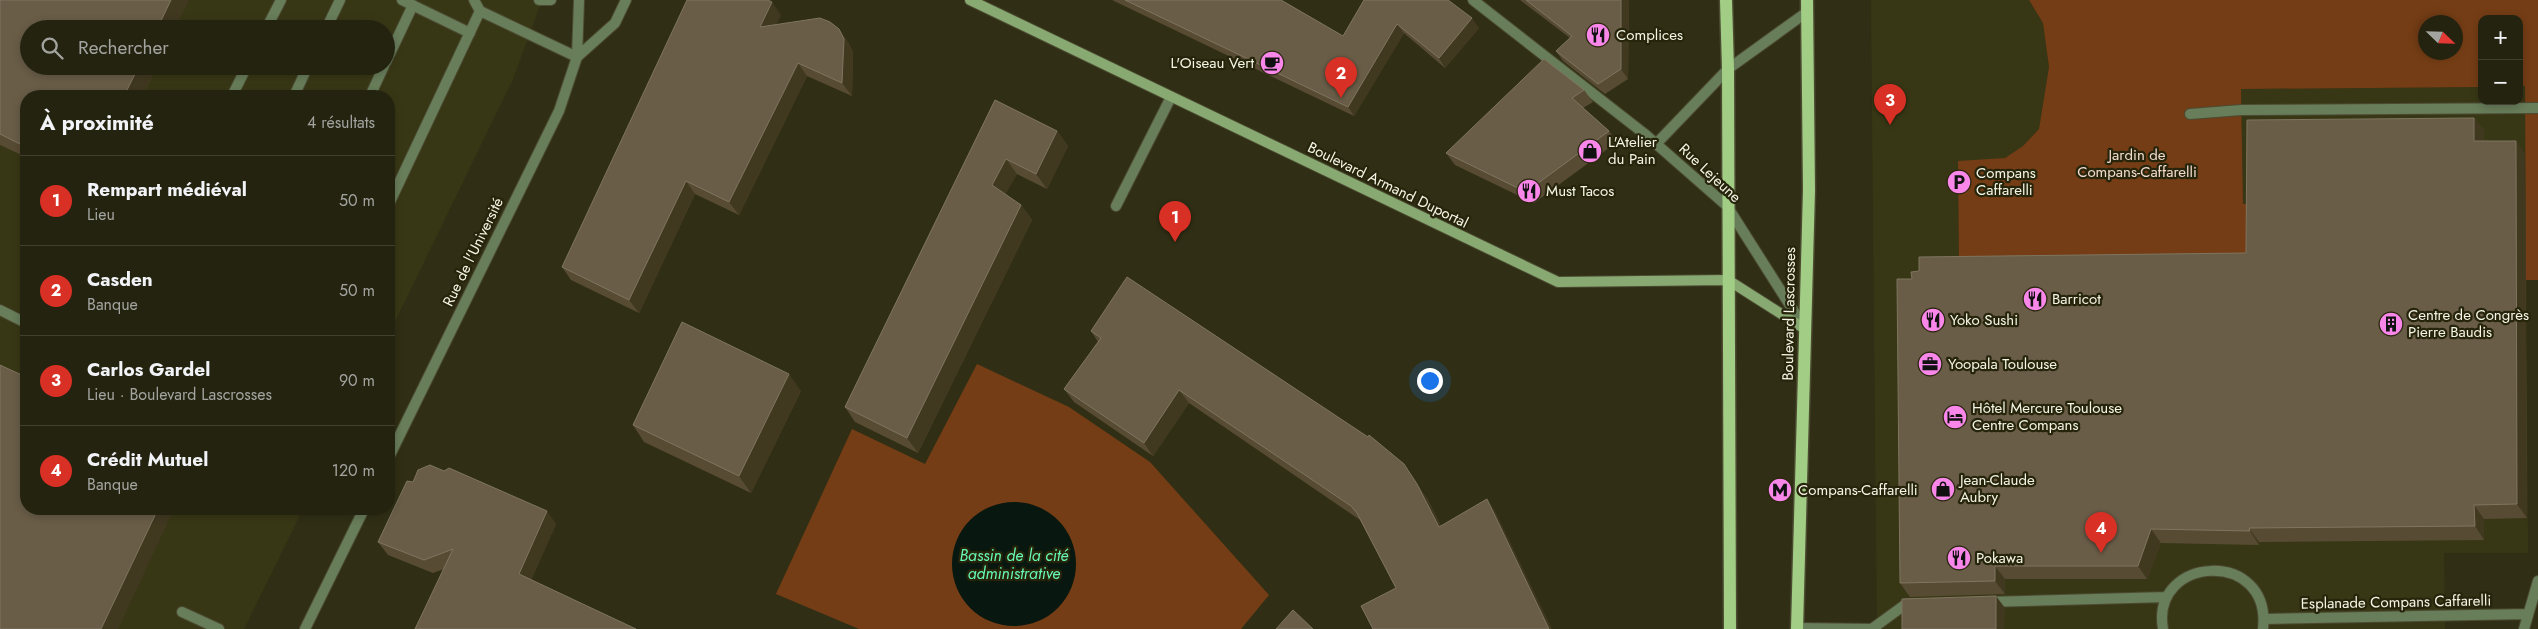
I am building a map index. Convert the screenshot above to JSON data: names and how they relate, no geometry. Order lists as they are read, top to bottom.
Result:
{
  "streets": {
    "main road": ["Boulevard Lascrosses"],
    "street": [
      "Rue Lejeune",
      "Boulevard Armand Duportal",
      "Rue de l'Université",
      "Esplanade Compans Caffarelli"
    ]
  },
  "crossings": [
    ["Rue Lejeune", "Boulevard Lascrosses"]
  ],
  "water": ["Bassin de la cité administrative"],
  "parks": ["Jardin de Compans-Caffarelli"],
  "places": {
    "restaurant": [
      "Complices",
      "Must Tacos",
      "Barricot",
      "Yoko Sushi",
      "Pokawa"
    ],
    "cafe": ["L'Oiseau Vert"],
    "shop": ["L'Atelier du Pain", "Jean-Claude Aubry"],
    "parking": ["Compans Caffarelli"],
    "building": ["Centre de Congrès Pierre Baudis"],
    "office": ["Yoopala Toulouse"],
    "hotel": ["Hôtel Mercure Toulouse Centre Compans"],
    "metro station": ["Compans-Caffarelli"]
  },
  "north": "bottom right",
  "page": {
    "map_buttons": ["+", "−"],
    "search": "Rechercher",
    "pins": [
      "2",
      "3",
      "1",
      "4"
    ],
    "heading": ["À proximité", "4 résultats"],
    "list": [
      {
        "mark": "1",
        "name": "Rempart médiéval",
        "note": "Lieu",
        "value": "50 m"
      },
      {
        "mark": "2",
        "name": "Casden",
        "note": "Banque",
        "value": "50 m"
      },
      {
        "mark": "3",
        "name": "Carlos Gardel",
        "note": "Lieu · Boulevard Lascrosses",
        "value": "90 m"
      },
      {
        "mark": "4",
        "name": "Crédit Mutuel",
        "note": "Banque",
        "value": "120 m"
      }
    ]
  }
}
